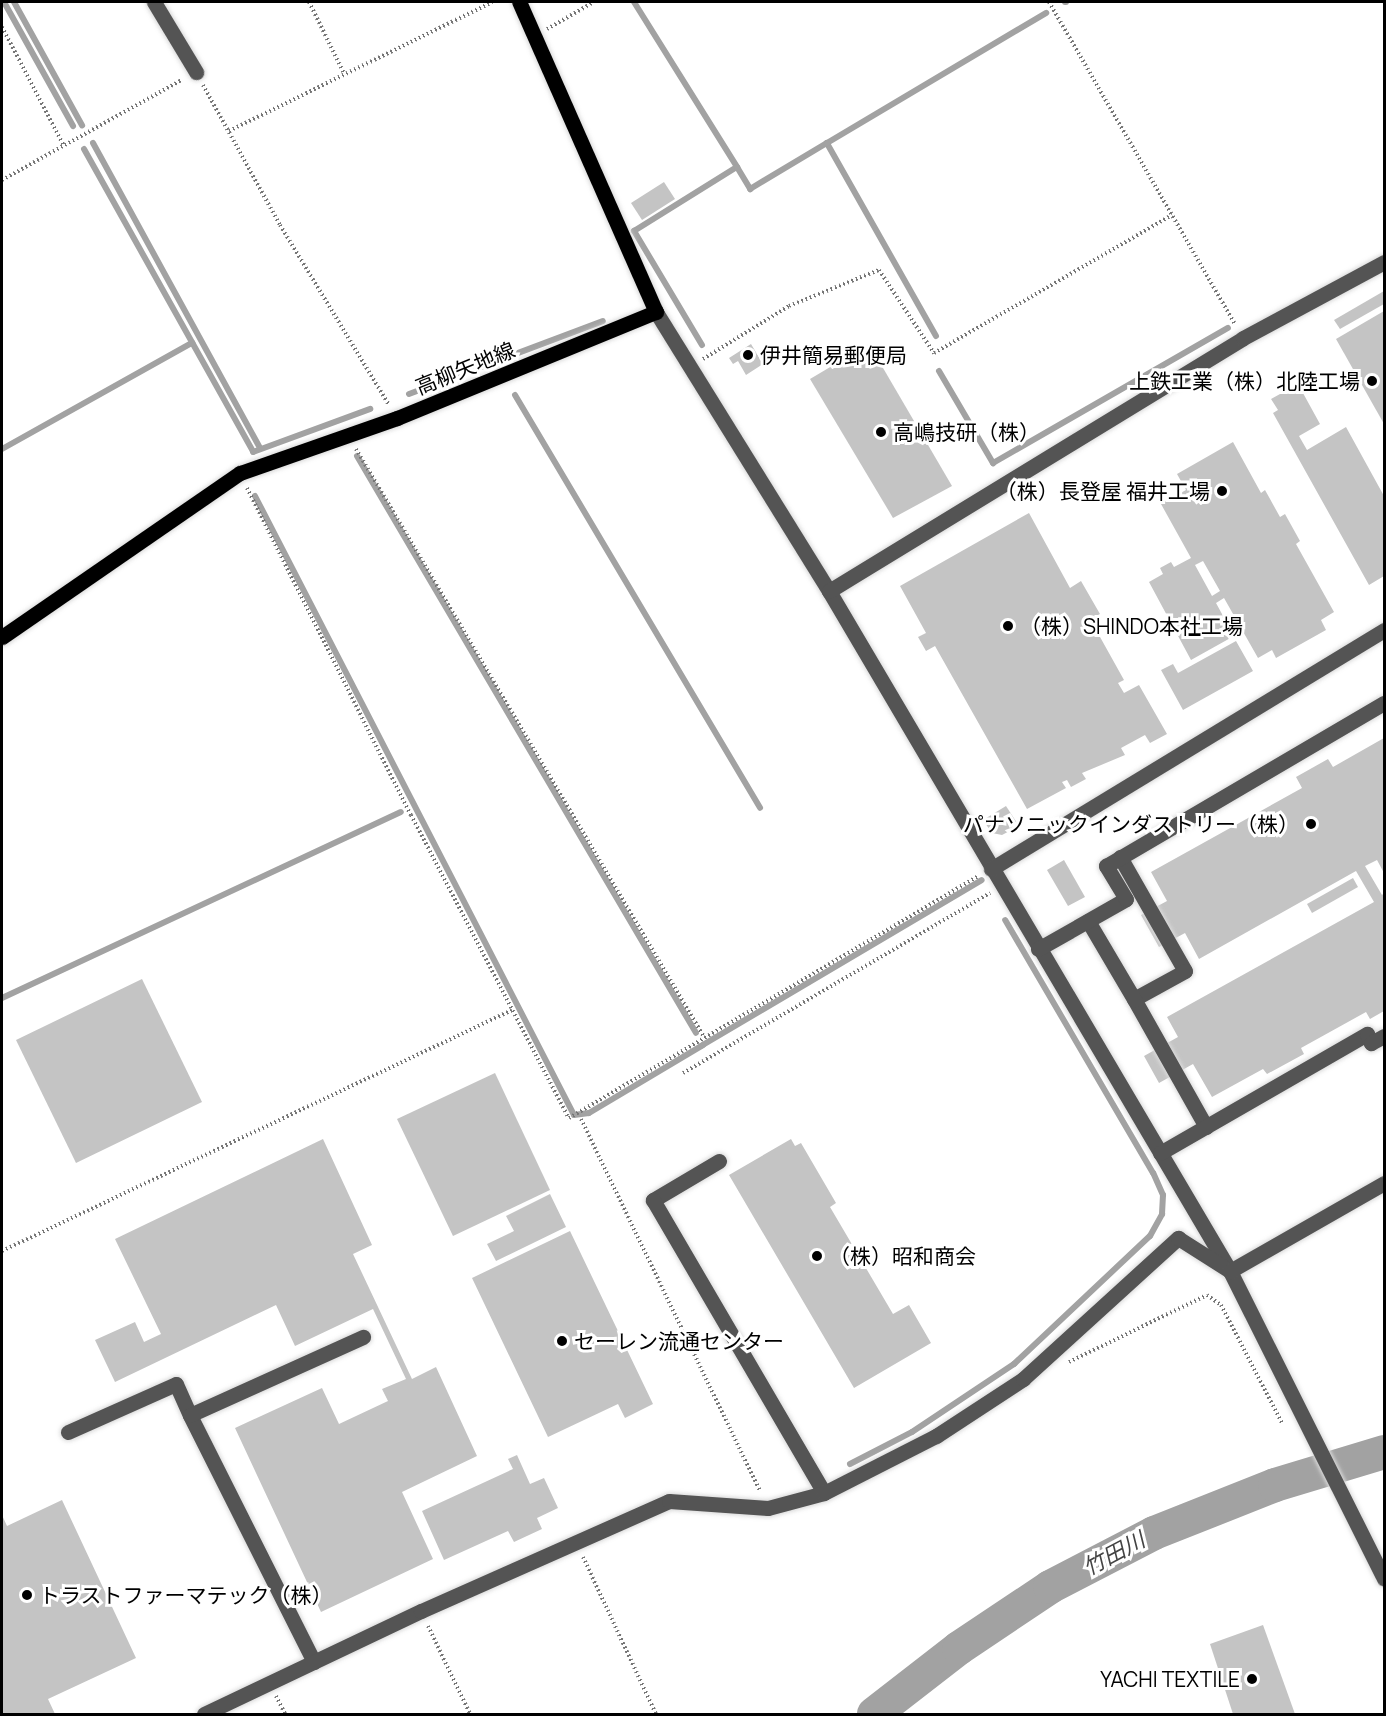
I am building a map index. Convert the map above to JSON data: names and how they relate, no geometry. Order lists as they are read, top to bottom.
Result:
{
  "streets": {
    "main road": ["高柳矢地線"]
  },
  "water": ["竹田川"],
  "places": [
    "伊井簡易郵便局",
    "上鉄工業（株）北陸工場",
    "高嶋技研（株）",
    "（株）長登屋 福井工場",
    "（株）SHINDO本社工場",
    "パナソニックインダストリー（株）",
    "（株）昭和商会",
    "セーレン流通センター",
    "トラストファーマテック（株）",
    "YACHI TEXTILE"
  ]
}
